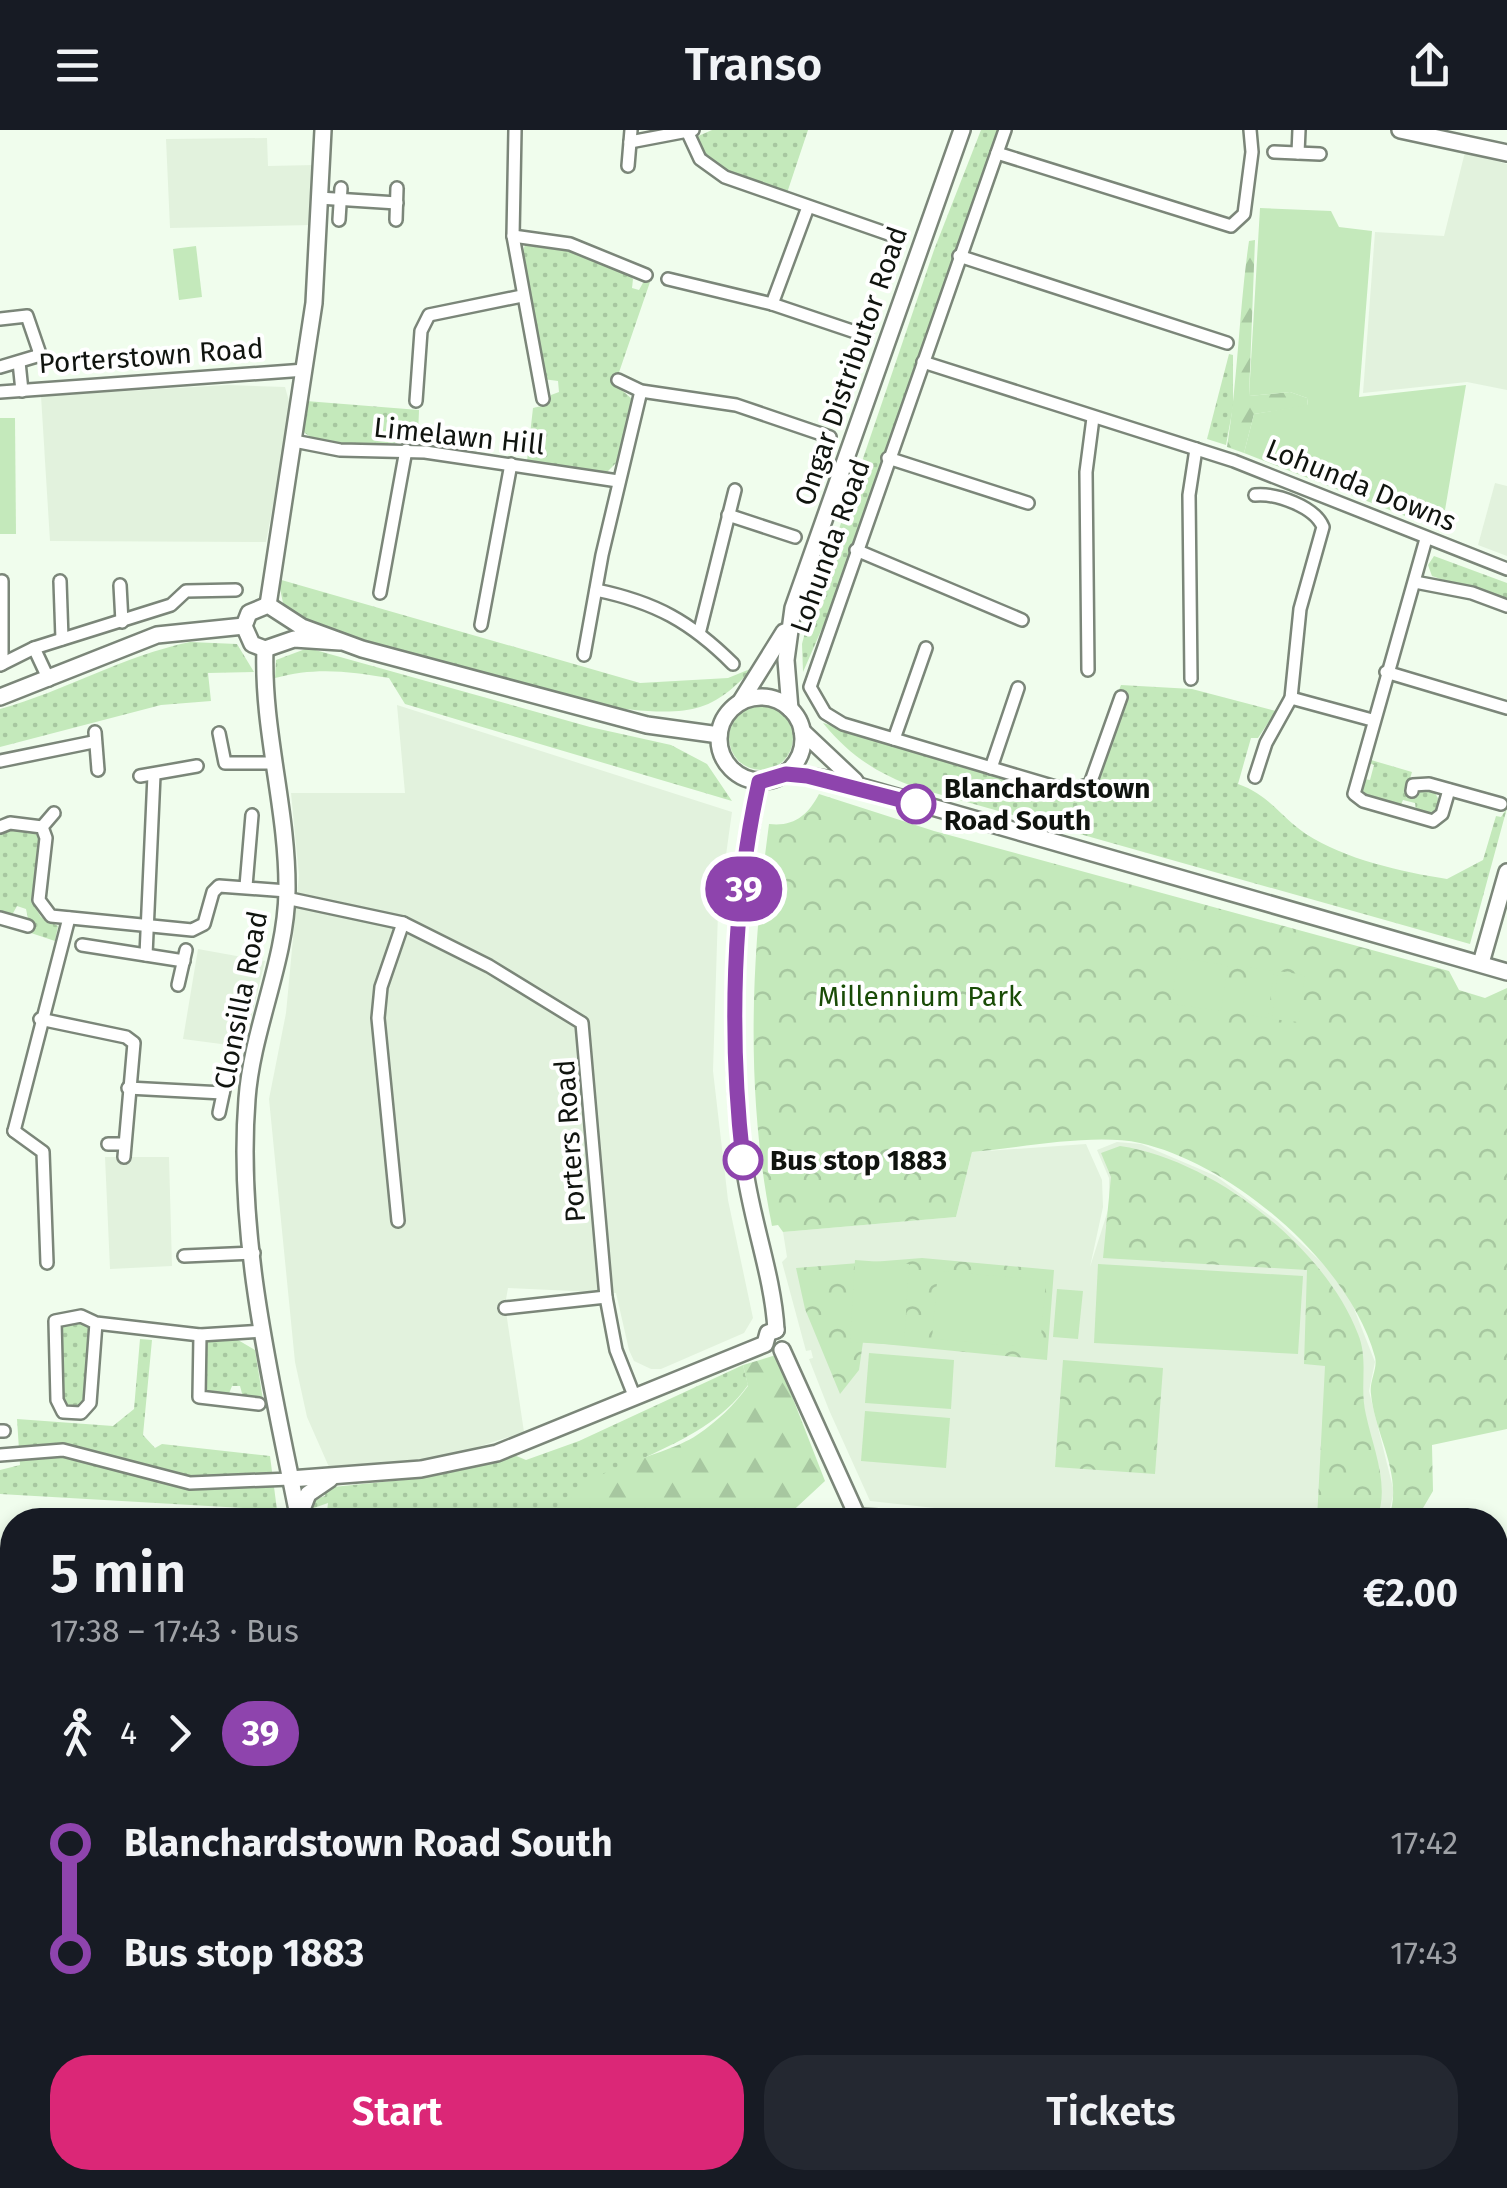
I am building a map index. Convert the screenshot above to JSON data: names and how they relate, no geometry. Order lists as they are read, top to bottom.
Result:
{
  "streets": {
    "main road": ["Ongar Distributor Road", "Clonsilla Road"],
    "street": [
      "Porterstown Road",
      "Limelawn Hill",
      "Lohunda Downs",
      "Lohunda Road",
      "Porters Road"
    ]
  },
  "crossings": [
    ["Lohunda Downs", "Lohunda Road"],
    ["Clonsilla Road", "Porters Road"]
  ],
  "parks": ["Millennium Park"],
  "places": ["Blanchardstown Road South", "Bus stop 1883"],
  "lines": ["bus line 39"],
  "page": {
    "header": "Transo",
    "on_map": "39",
    "heading": ["5 min", "17:38 – 17:43 · Bus", "€2.00"],
    "legs": ["4", "39"],
    "list": [
      {
        "name": "Blanchardstown Road South",
        "value": "17:42"
      },
      {
        "name": "Bus stop 1883",
        "value": "17:43"
      }
    ],
    "buttons": ["Start", "Tickets"]
  }
}
